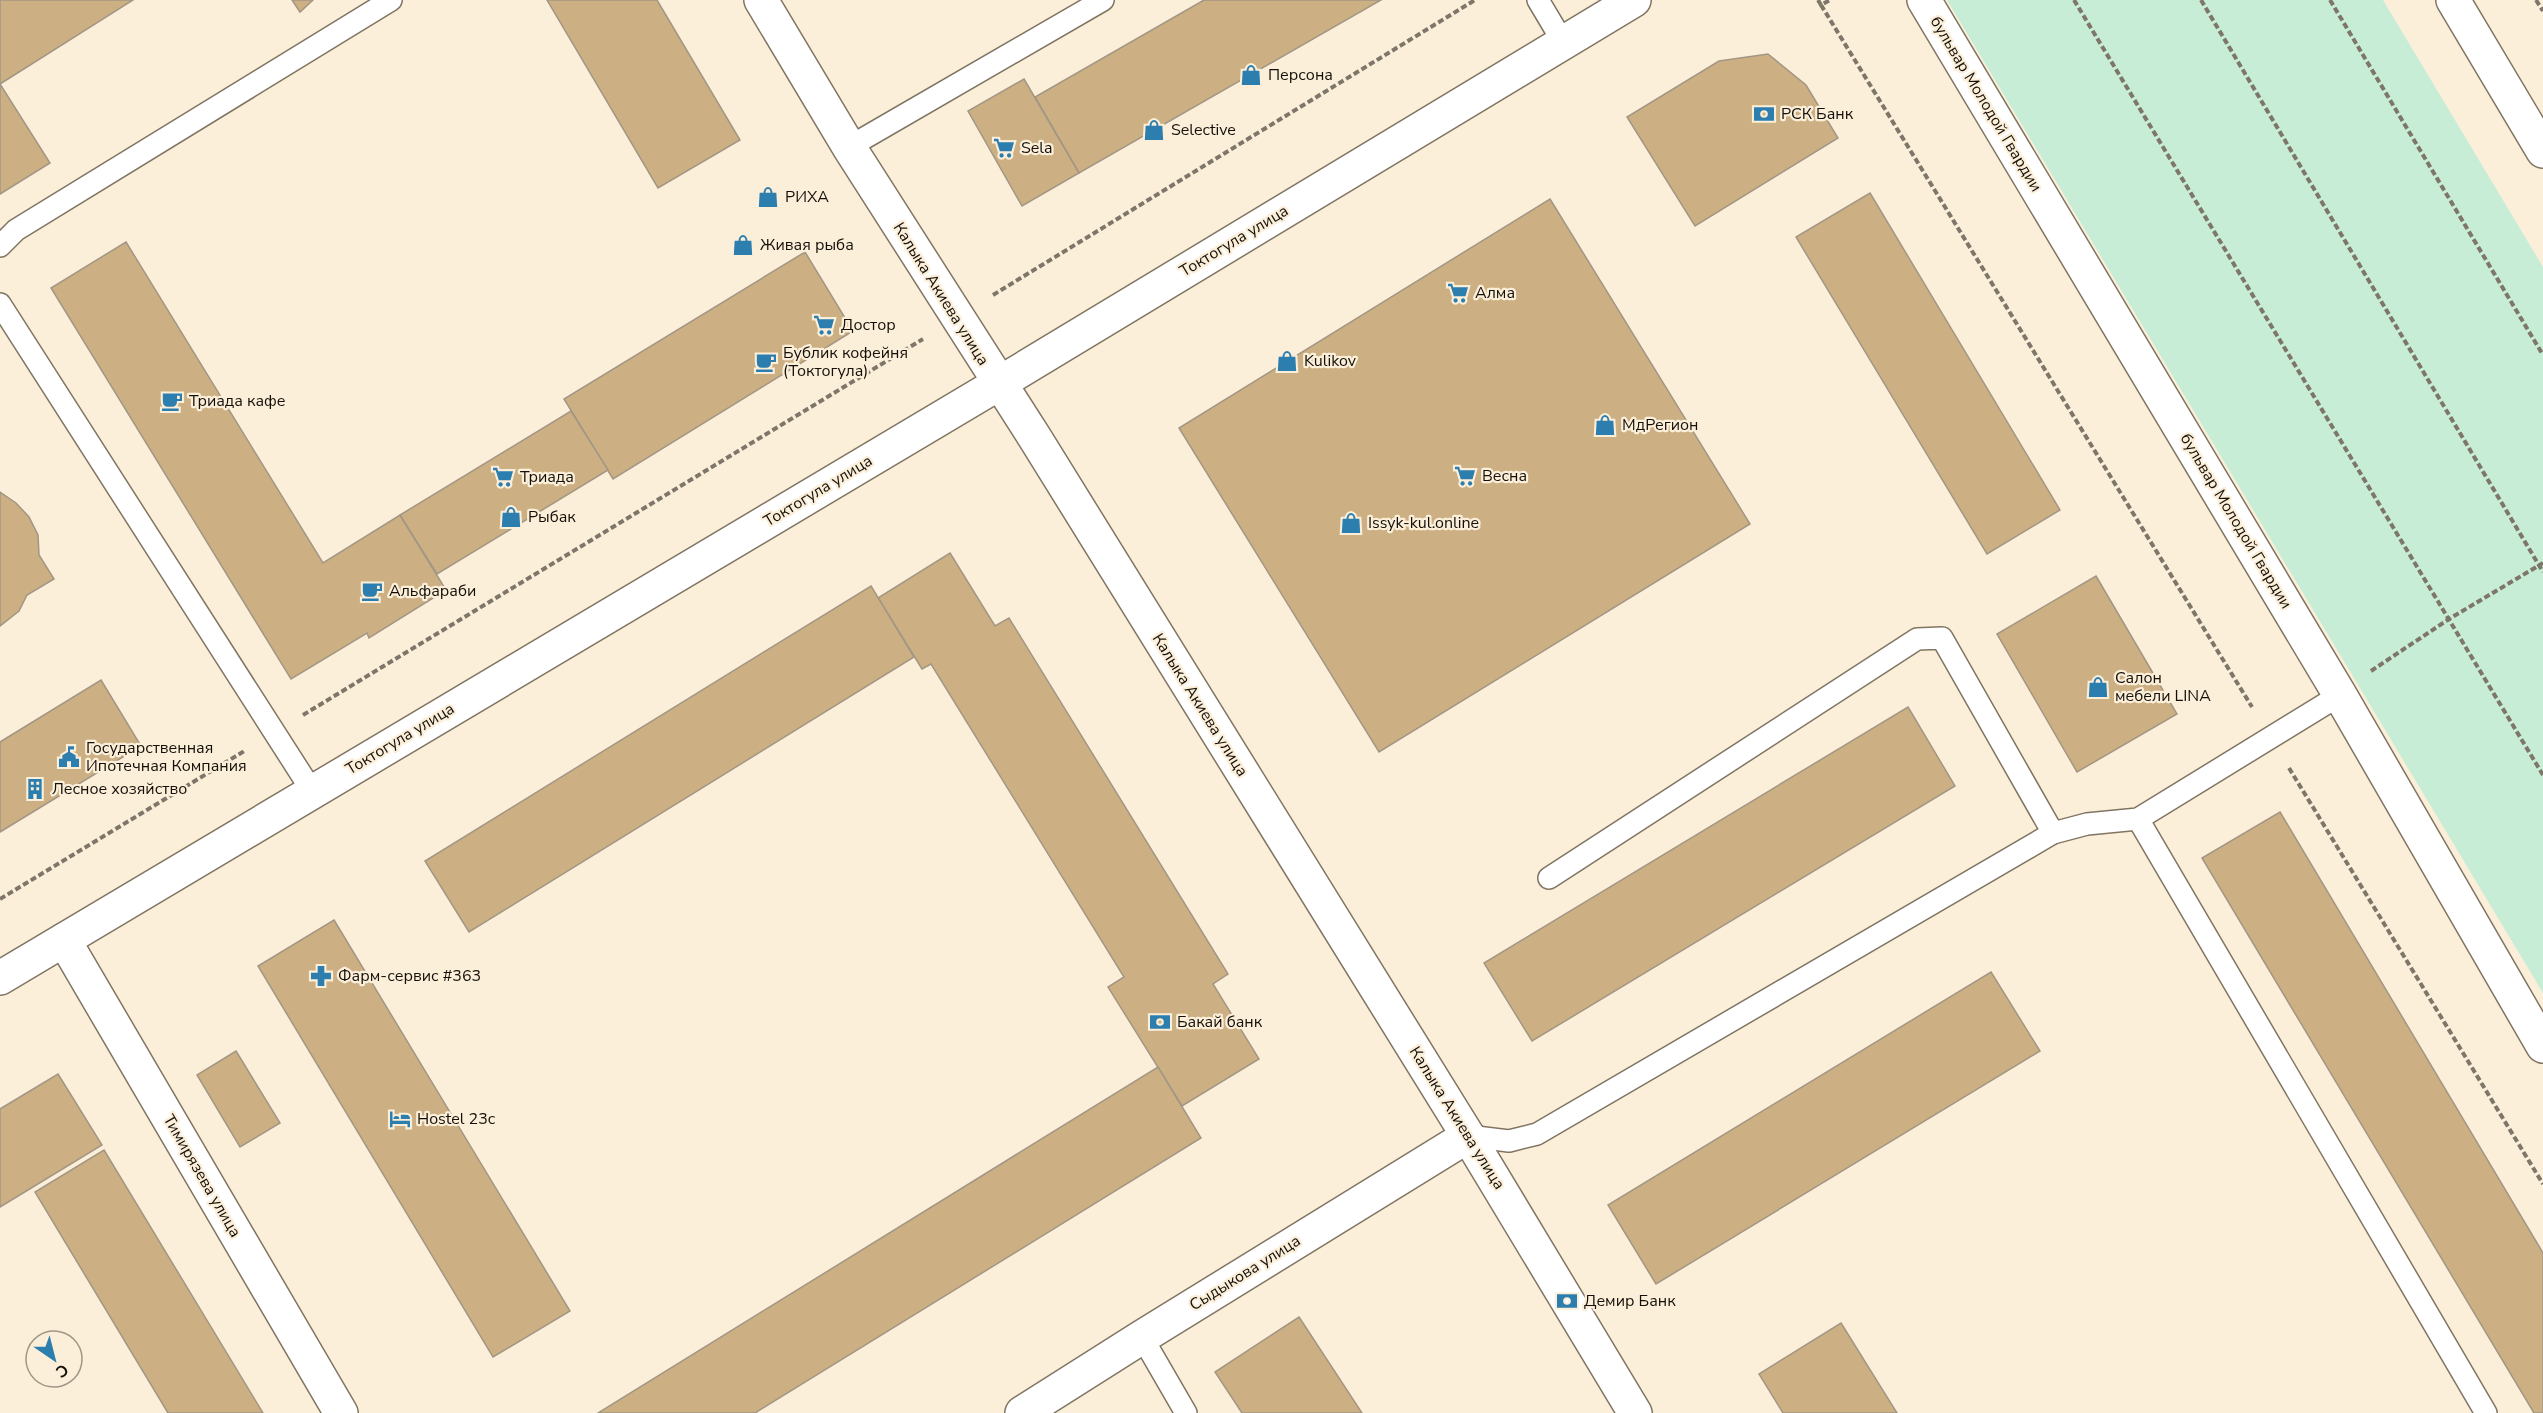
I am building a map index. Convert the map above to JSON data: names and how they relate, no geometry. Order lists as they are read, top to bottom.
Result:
{
  "streets": {
    "main road": [
      "бульвар Молодой Гвардии",
      "Токтогула улица",
      "Калыка Акиева улица",
      "Тимирязева улица",
      "Сыдыкова улица"
    ]
  },
  "crossings": [
    ["Токтогула улица", "Калыка Акиева улица"],
    ["Токтогула улица", "Тимирязева улица"],
    ["Калыка Акиева улица", "Сыдыкова улица"]
  ],
  "places": {
    "shop": [
      "Персона",
      "Selective",
      "РИХА",
      "Живая рыба",
      "Kulikov",
      "МдРегион",
      "Рыбак",
      "Issyk-kul.online",
      "Салон мебели LINA"
    ],
    "bank": ["РСК Банк", "Бакай банк", "Демир Банк"],
    "supermarket": [
      "Sela",
      "Алма",
      "Достор",
      "Весна",
      "Триада"
    ],
    "cafe": ["Бублик кофейня (Токтогула)", "Триада кафе", "Альфараби"],
    "public building": ["Государственная Ипотечная Компания"],
    "building": ["Лесное хозяйство"],
    "pharmacy": ["Фарм-сервис #363"],
    "hotel": ["Hostel 23c"]
  },
  "north": "bottom right"
}
